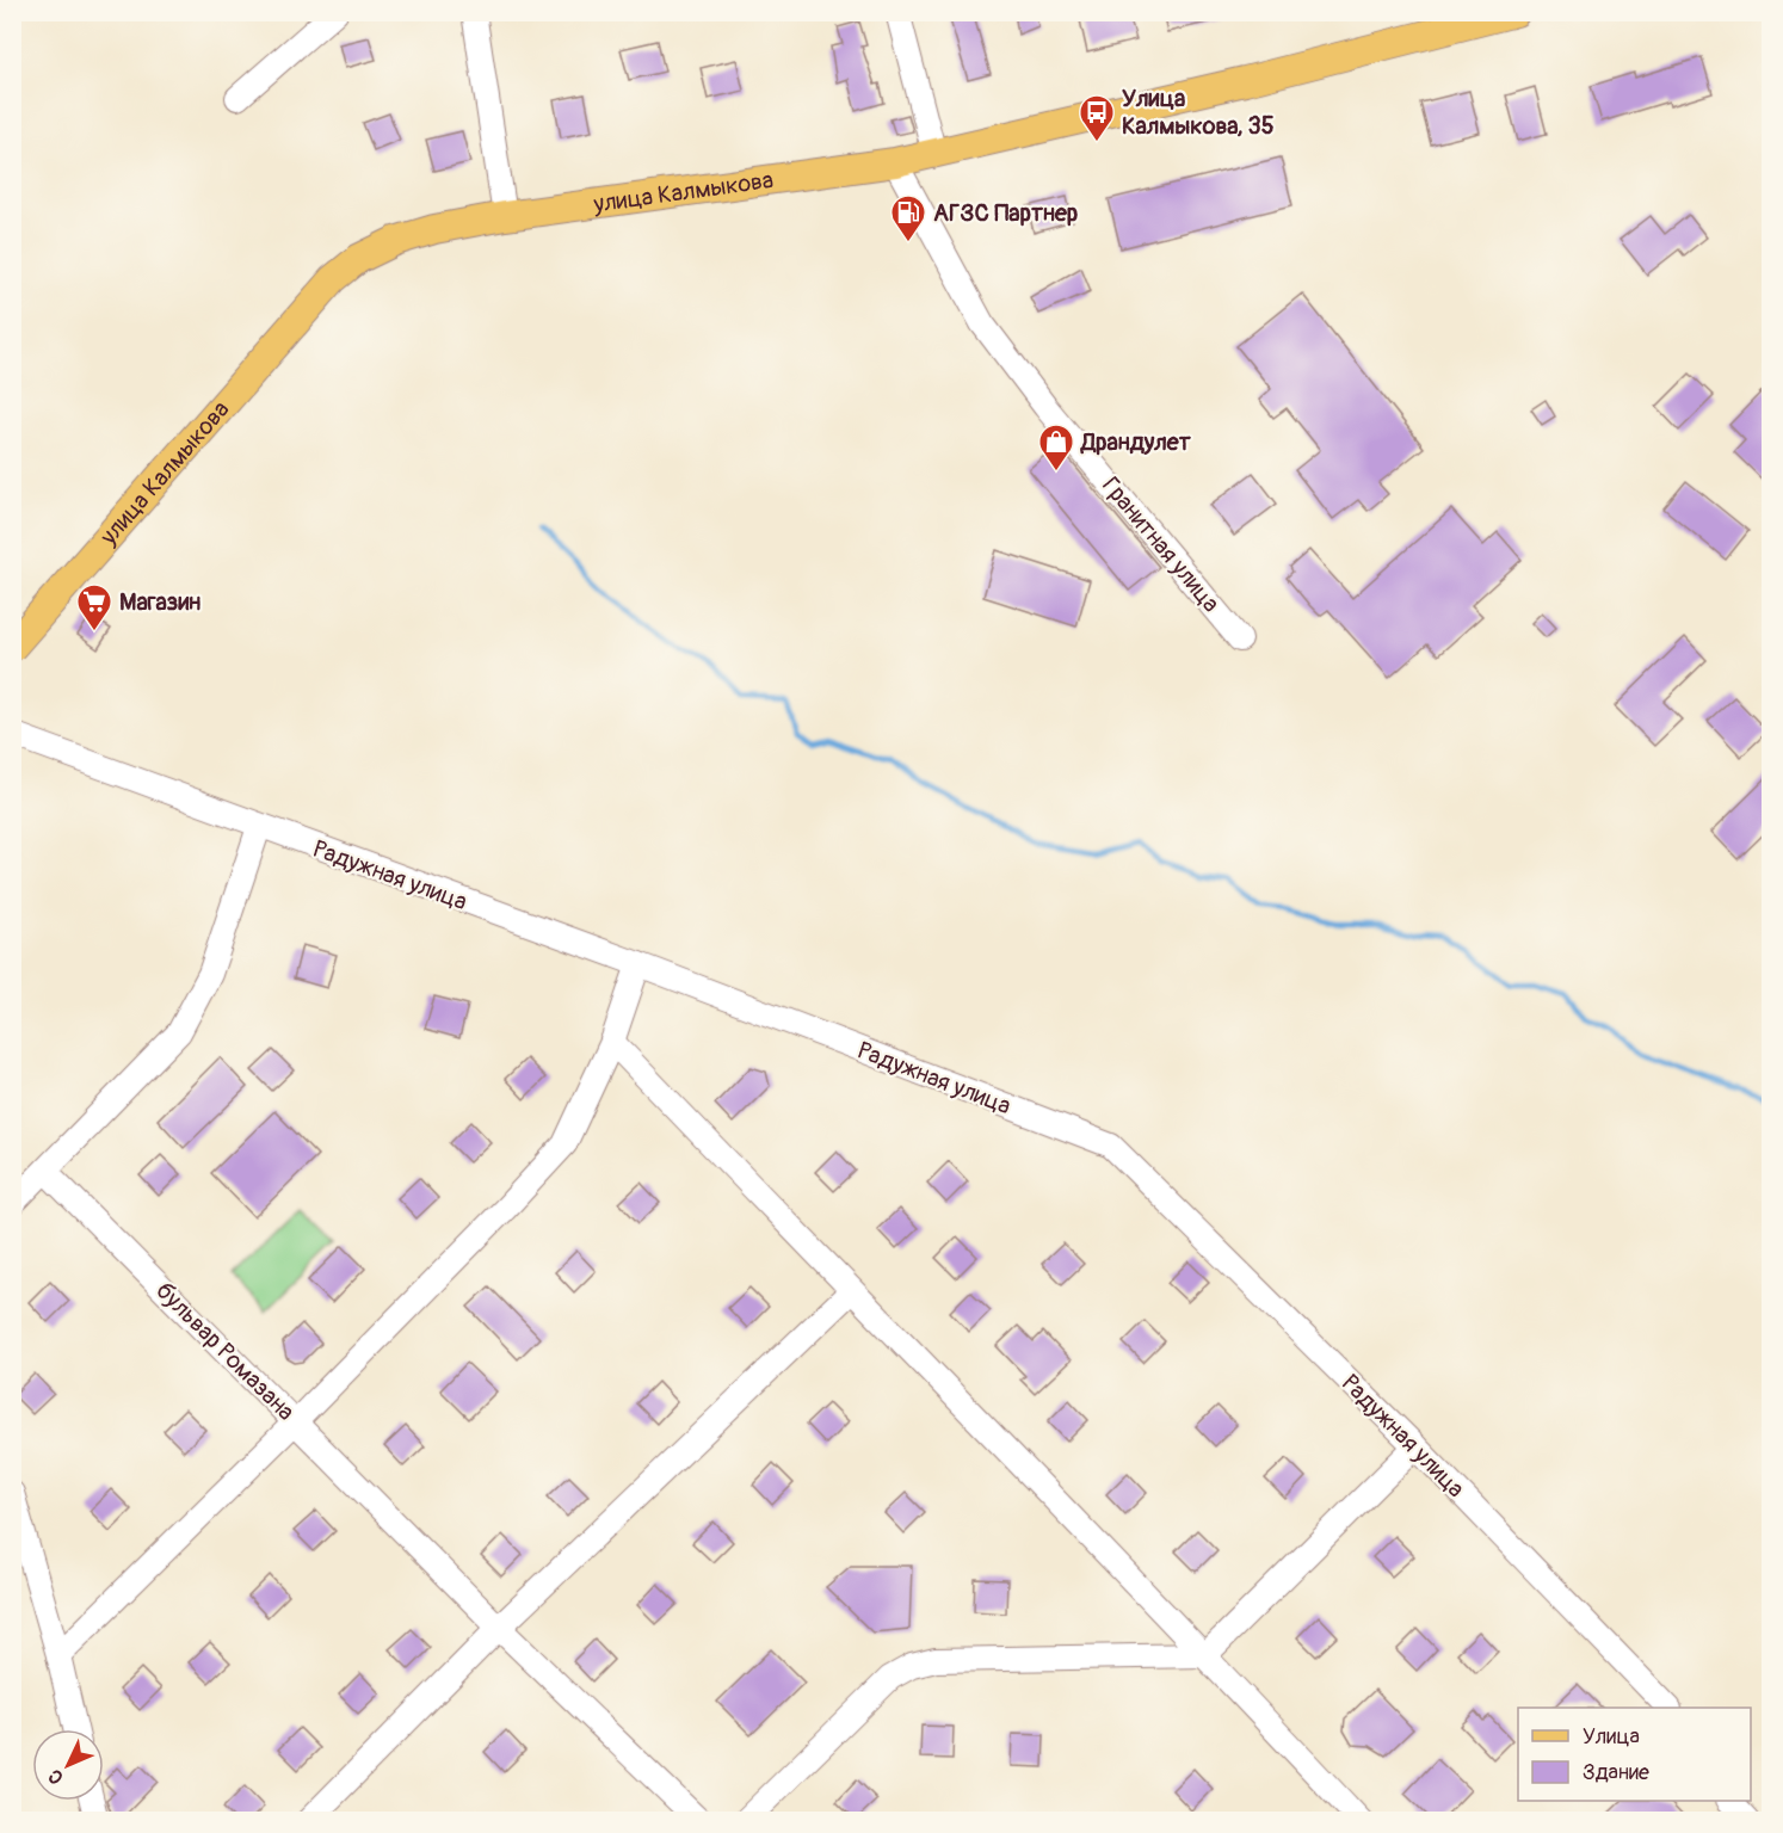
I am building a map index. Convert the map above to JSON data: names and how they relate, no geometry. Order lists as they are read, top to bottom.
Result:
{
  "streets": {
    "main road": ["улица Калмыкова"],
    "street": ["Гранитная улица", "Радужная улица", "бульвар Ромазана"]
  },
  "crossings": [
    ["улица Калмыкова", "Гранитная улица"]
  ],
  "places": {
    "bus stop": ["Улица Калмыкова, 35"],
    "fuel station": ["АГЗС Партнер"],
    "shop": ["Драндулет"],
    "supermarket": ["Магазин"]
  },
  "legend": ["Улица", "Здание"],
  "north": "bottom left"
}
